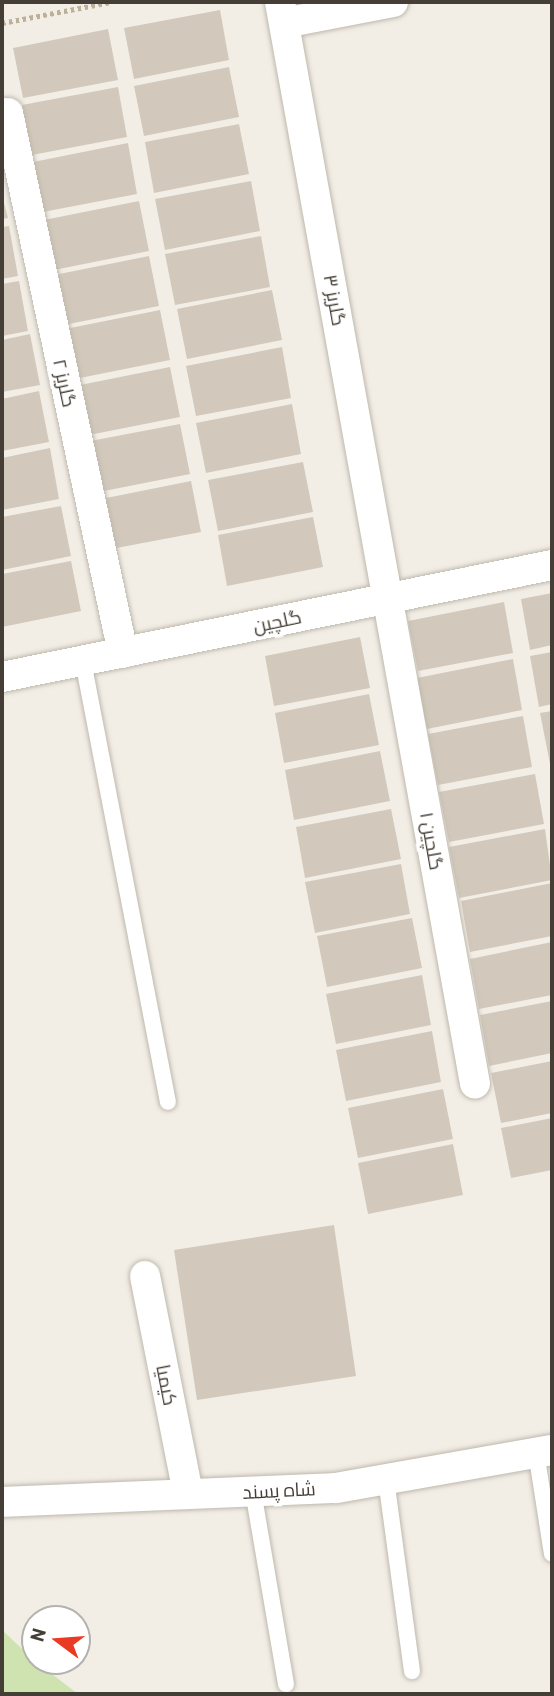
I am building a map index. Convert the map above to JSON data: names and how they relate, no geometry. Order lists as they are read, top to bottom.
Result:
{
  "streets": {
    "street": [
      "گلریز ۳",
      "گلریز ۲",
      "گلچین",
      "گلچین ۱",
      "کیمیا",
      "شاه پسند"
    ]
  },
  "crossings": [
    ["گلریز ۳", "گلچین"],
    ["گلریز ۳", "گلچین ۱"],
    ["گلریز ۲", "گلچین"],
    ["گلچین", "گلچین ۱"],
    ["کیمیا", "شاه پسند"]
  ],
  "north": "left"
}
